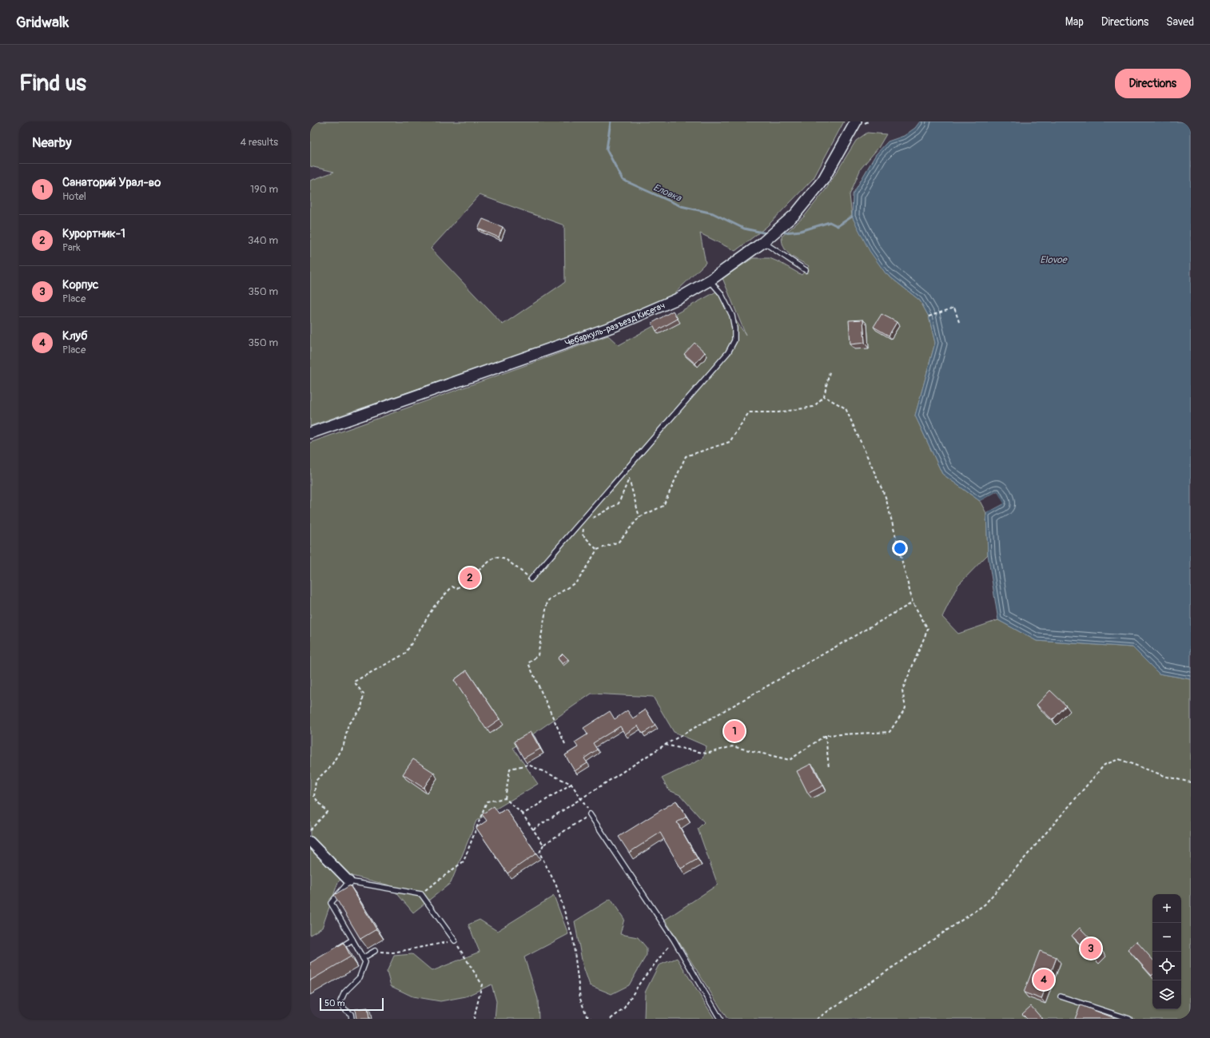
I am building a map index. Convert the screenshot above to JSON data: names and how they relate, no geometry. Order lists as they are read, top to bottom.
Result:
{
  "streets": {
    "street": ["Чебаркуль-разъезд Кисегач"]
  },
  "water": ["Еловка", "Elovoe"],
  "scale_bar": "50 m",
  "page": {
    "header": "Gridwalk",
    "nav": ["Map", "Directions", "Saved"],
    "buttons": "Directions",
    "title": "Find us",
    "heading": ["Nearby", "4 results"],
    "list": [
      {
        "mark": "1",
        "name": "Санаторий Урал-во",
        "note": "Hotel",
        "value": "190 m"
      },
      {
        "mark": "2",
        "name": "Курортник-1",
        "note": "Park",
        "value": "340 m"
      },
      {
        "mark": "3",
        "name": "Корпус",
        "note": "Place",
        "value": "350 m"
      },
      {
        "mark": "4",
        "name": "Клуб",
        "note": "Place",
        "value": "350 m"
      }
    ],
    "pins": [
      "2",
      "1",
      "3",
      "4"
    ],
    "map_buttons": ["+", "−"],
    "scale": "50 m"
  }
}
